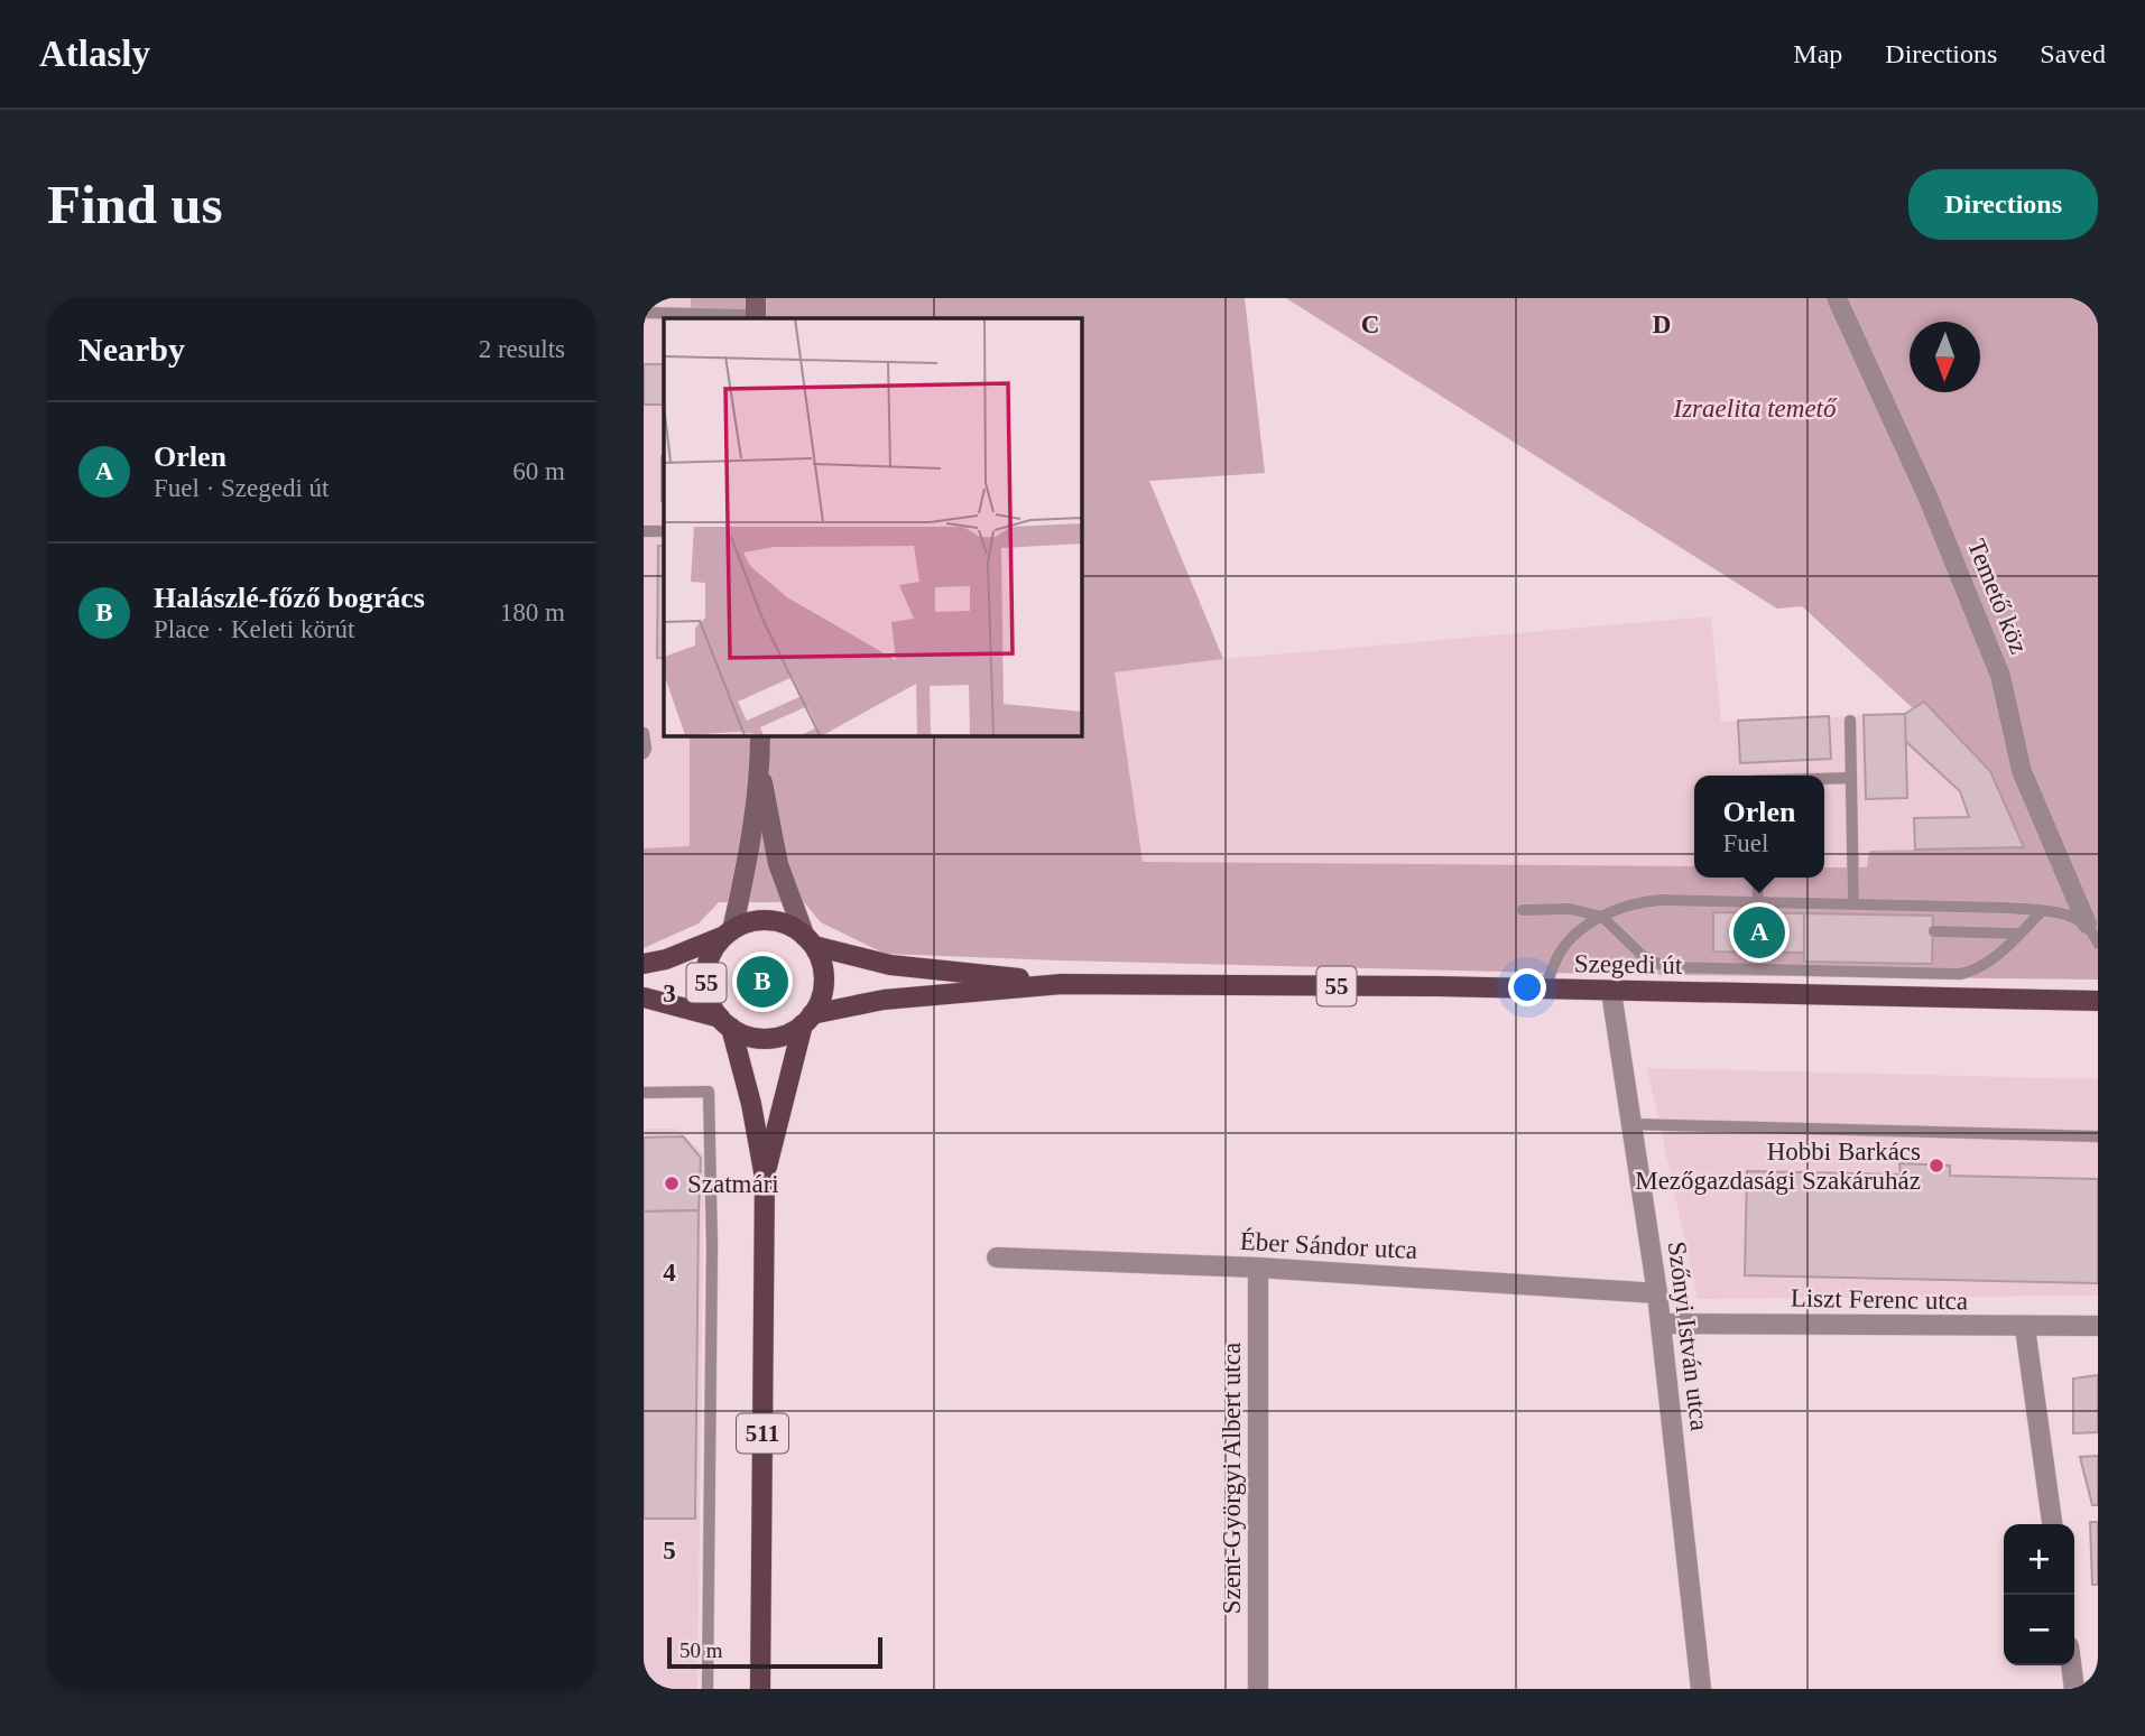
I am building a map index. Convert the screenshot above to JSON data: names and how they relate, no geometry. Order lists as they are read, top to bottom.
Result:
{
  "streets": {
    "main road": ["Szegedi út", "55", "511"],
    "street": [
      "Temető köz",
      "Éber Sándor utca",
      "Liszt Ferenc utca",
      "Szőnyi István utca",
      "Szent-Györgyi Albert utca"
    ]
  },
  "crossings": [
    ["Szegedi út", "55"],
    ["Szegedi út", "Szőnyi István utca"],
    ["55", "511"],
    ["Éber Sándor utca", "Szőnyi István utca"],
    ["Éber Sándor utca", "Szent-Györgyi Albert utca"],
    ["Liszt Ferenc utca", "Szőnyi István utca"]
  ],
  "parks": ["Izraelita temető"],
  "places": ["Hobbi Barkács Mezőgazdasági Szakáruház", "Szatmári"],
  "scale_bar": "50 m",
  "north": "bottom",
  "page": {
    "header": "Atlasly",
    "nav": ["Map", "Directions", "Saved"],
    "buttons": "Directions",
    "title": "Find us",
    "heading": ["Nearby", "2 results"],
    "list": [
      {
        "mark": "A",
        "name": "Orlen",
        "note": "Fuel · Szegedi út",
        "value": "60 m"
      },
      {
        "mark": "B",
        "name": "Halászlé-főző bogrács",
        "note": "Place · Keleti körút",
        "value": "180 m"
      }
    ],
    "popup": ["Orlen", "Fuel"],
    "pins": ["A", "B"],
    "map_buttons": ["+", "−"],
    "scale": "50 m"
  },
  "grid": {
    "columns": ["C", "D"],
    "rows": ["3", "4", "5"]
  }
}
